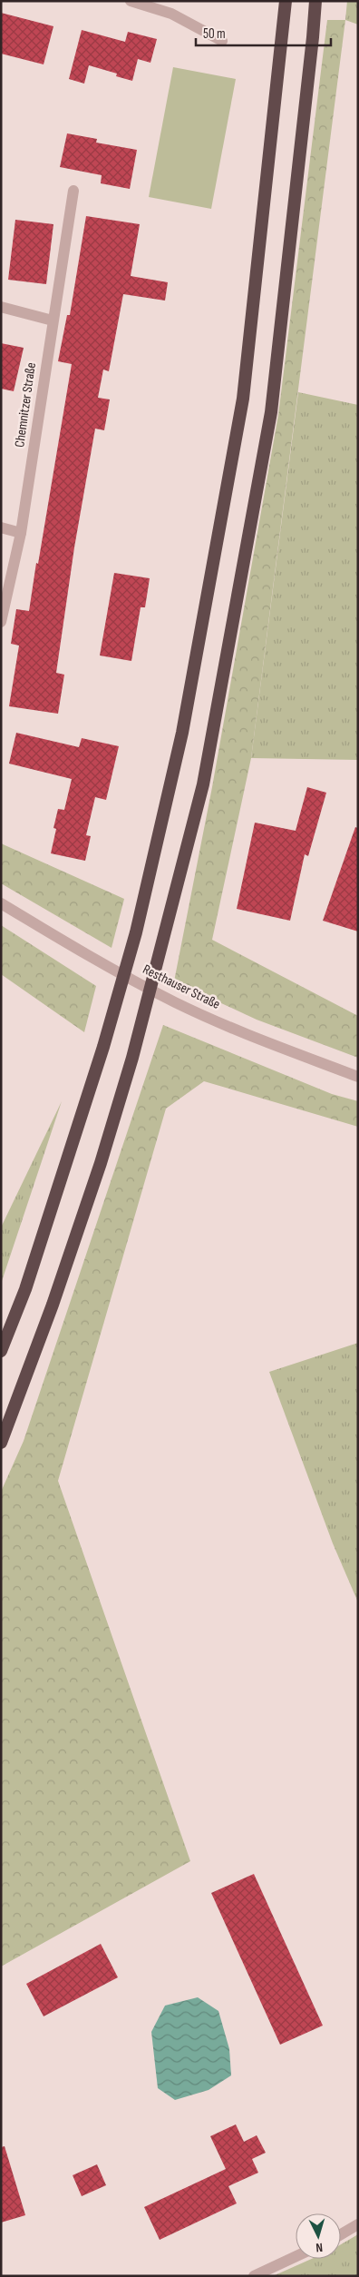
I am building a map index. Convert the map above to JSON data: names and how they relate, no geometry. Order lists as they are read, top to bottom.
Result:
{
  "streets": {
    "street": ["Chemnitzer Straße", "Resthauser Straße"]
  },
  "scale_bar": "50 m",
  "north": "bottom"
}
